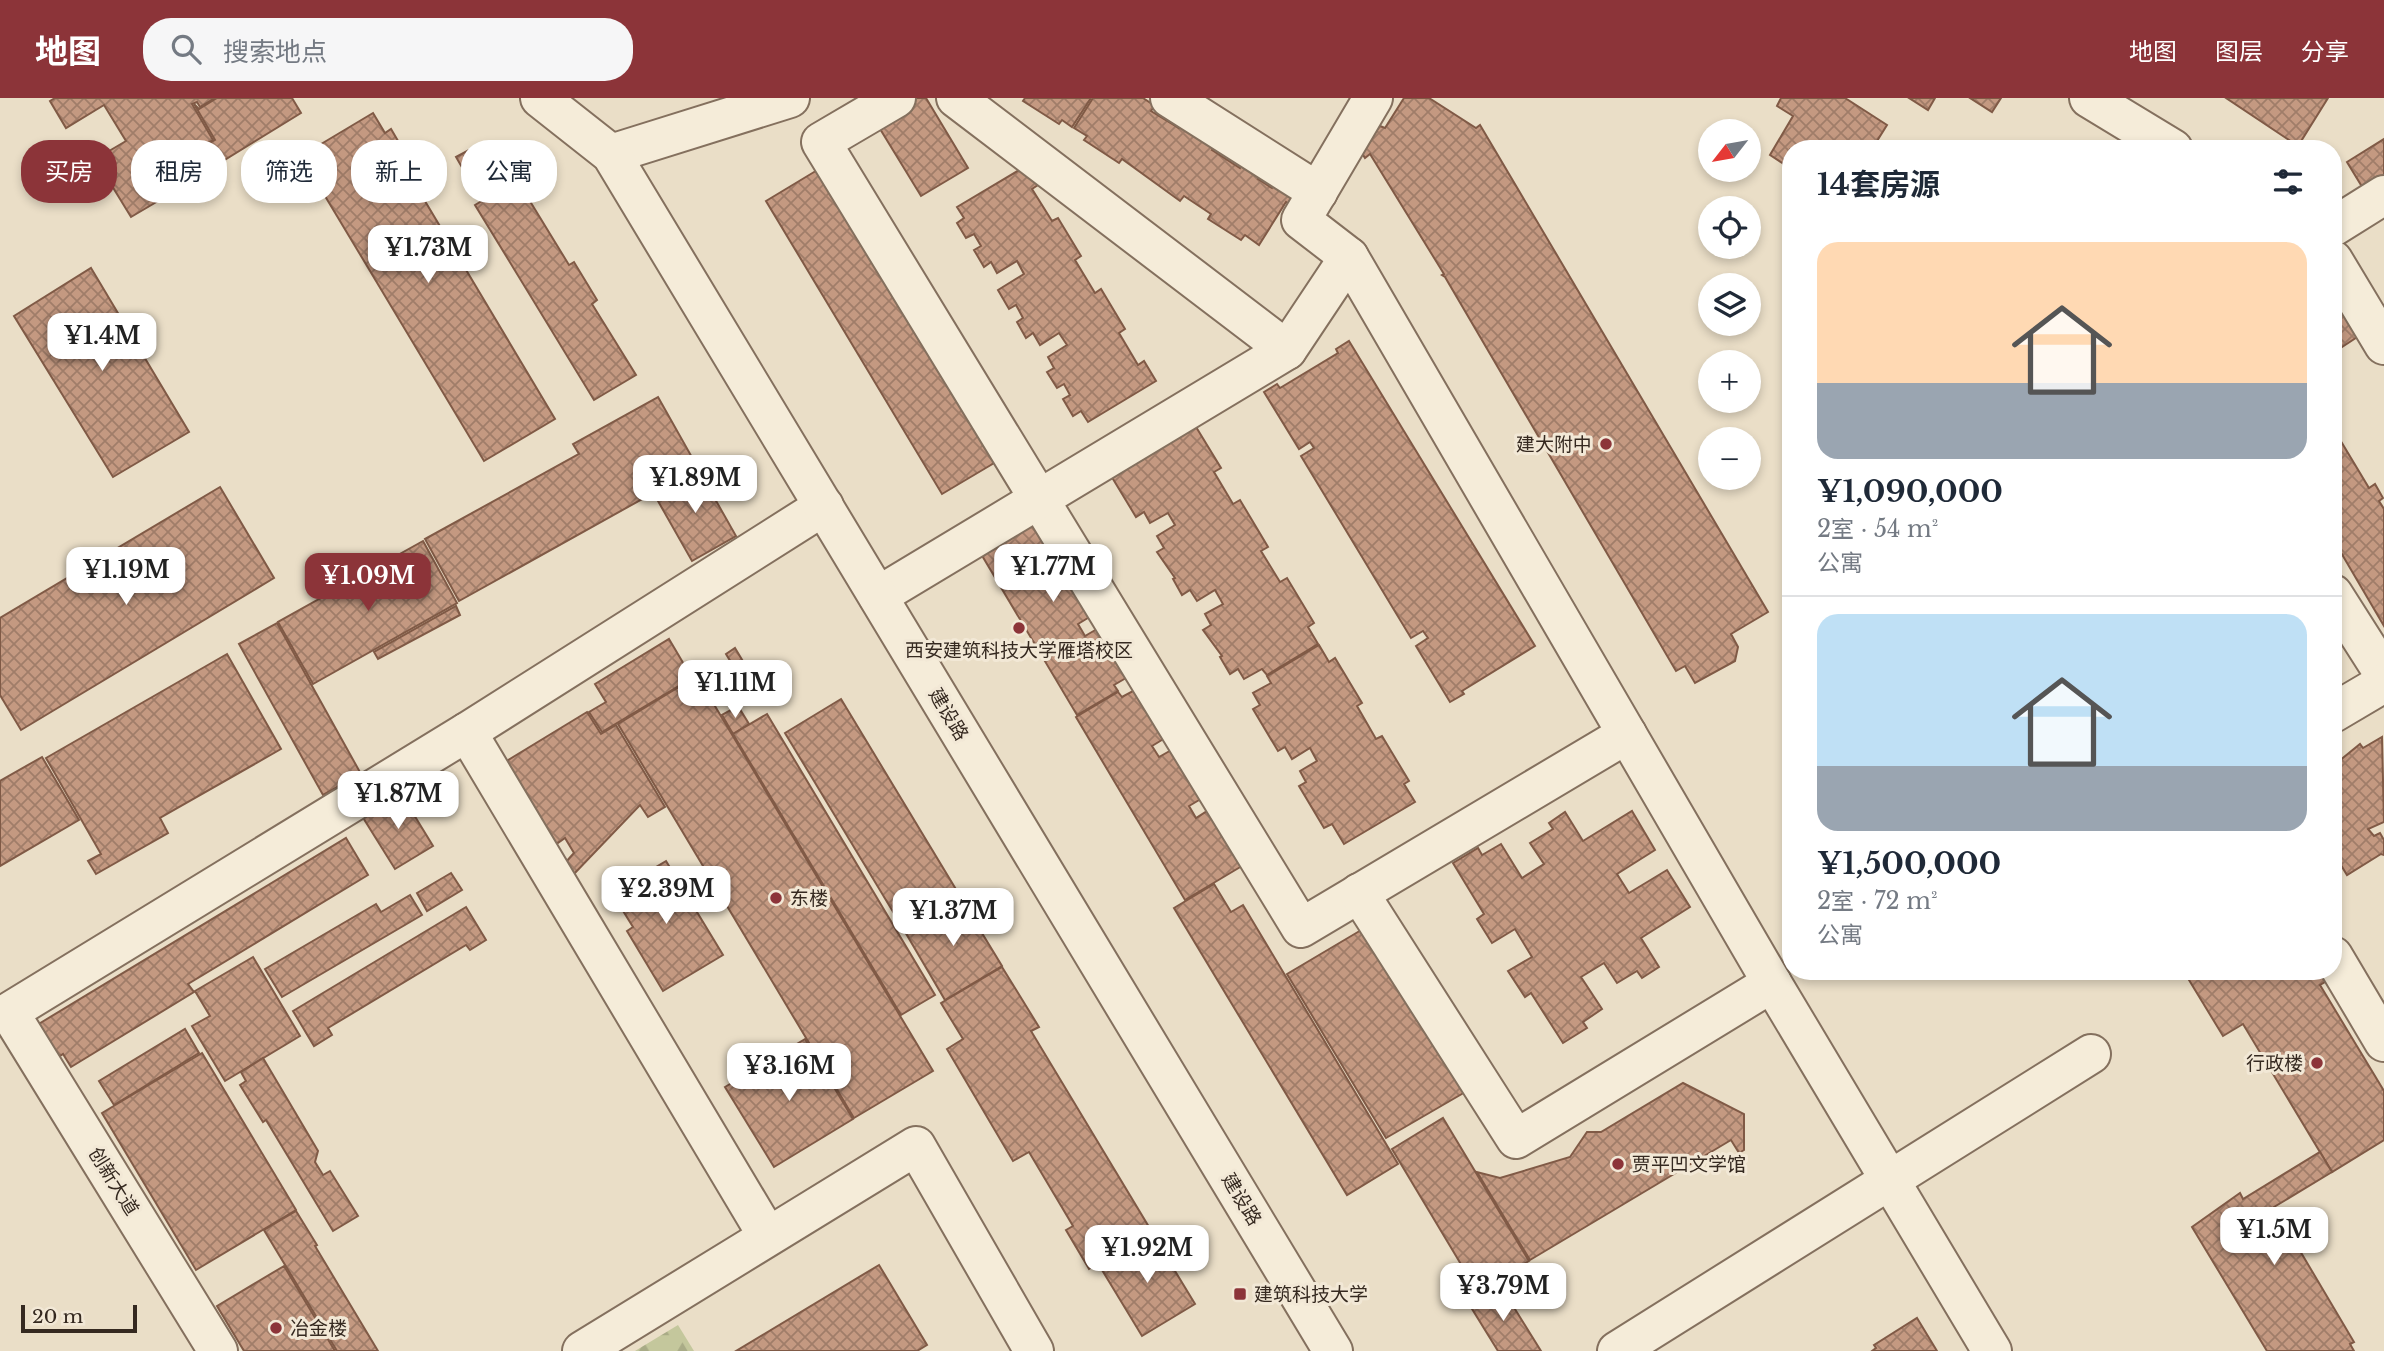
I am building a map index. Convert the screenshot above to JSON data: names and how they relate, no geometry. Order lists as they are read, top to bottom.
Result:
{
  "streets": {
    "street": ["建设路", "创新大道"]
  },
  "places": {
    "other": [
      "建大附中",
      "西安建筑科技大学雁塔校区",
      "东楼",
      "行政楼",
      "贾平凹文学馆",
      "冶金楼"
    ],
    "transit": ["建筑科技大学"]
  },
  "scale_bar": "20 m",
  "north": "bottom left",
  "page": {
    "header": "地图",
    "search": "搜索地点",
    "nav": ["地图", "图层", "分享"],
    "map_buttons": ["+", "−"],
    "chip": [
      "买房",
      "租房",
      "筛选",
      "新上",
      "公寓"
    ],
    "heading": "14套房源",
    "list": [
      {
        "name": "¥1,090,000",
        "note": "2室 · 54 m² · 公寓"
      },
      {
        "name": "¥1,500,000",
        "note": "2室 · 72 m² · 公寓"
      }
    ],
    "price": [
      "¥1.73M",
      "¥1.4M",
      "¥1.89M",
      "¥1.77M",
      "¥1.19M",
      "¥1.09M",
      "¥1.11M",
      "¥1.87M",
      "¥2.39M",
      "¥1.37M",
      "¥3.16M",
      "¥1.5M",
      "¥1.92M",
      "¥3.79M"
    ],
    "scale": "20 m"
  }
}
